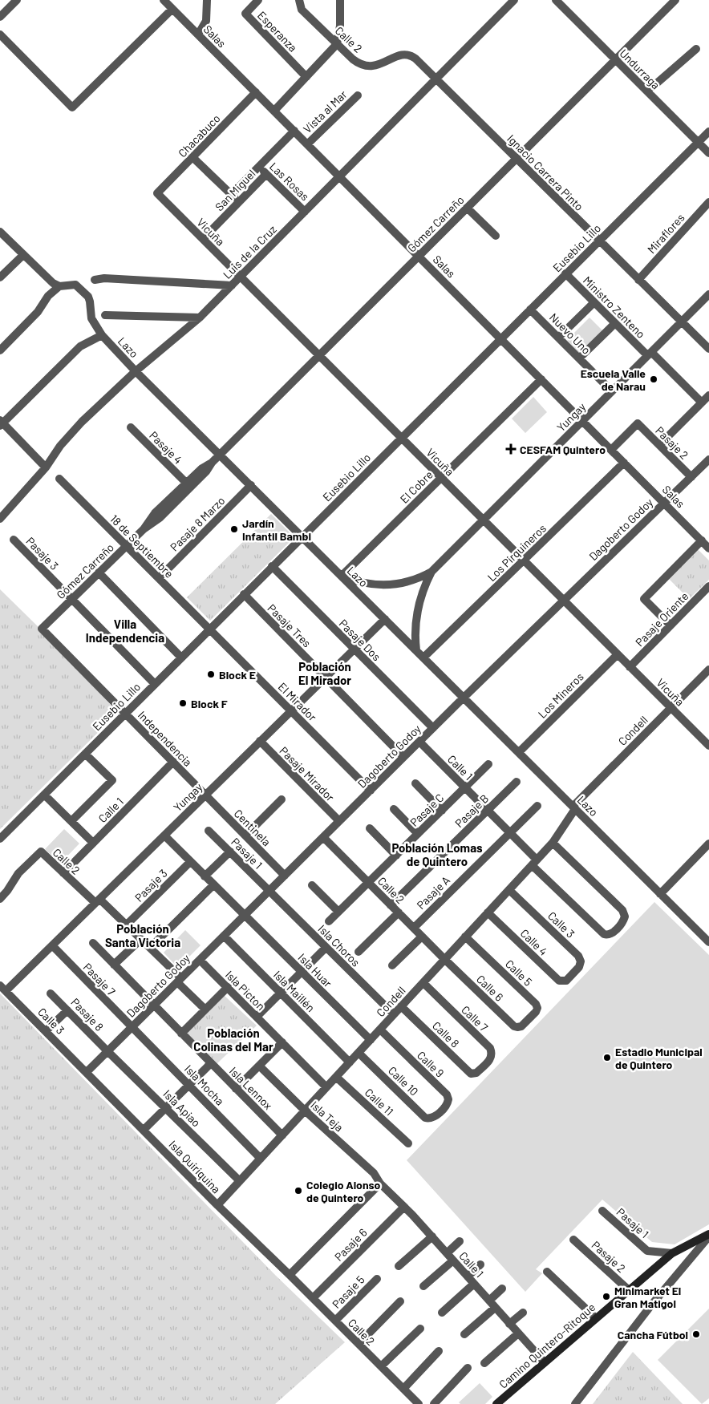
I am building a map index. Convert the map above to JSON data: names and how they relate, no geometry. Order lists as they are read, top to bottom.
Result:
{
  "streets": {
    "main road": ["Camino Quintero-Ritoque"],
    "street": [
      "Esperanza",
      "Salas",
      "Calle 2",
      "Undurraga",
      "Vista al Mar",
      "Chacabuco",
      "Ignacio Carrera Pinto",
      "Las Rosas",
      "San Miguel",
      "Gómez Carreño",
      "Vicuña",
      "Miraflores",
      "Eusebio Lillo",
      "Luis de la Cruz",
      "Ministro Zenteno",
      "Nuevo Uno",
      "Lazo",
      "Yungay",
      "Pasaje 2",
      "Pasaje 4",
      "El Cobre",
      "Pasaje 8 Marzo",
      "Dagoberto Godoy",
      "18 de Septiembre",
      "Los Pirquineros",
      "Pasaje 3",
      "Pasaje Oriente",
      "Pasaje Tres",
      "Pasaje Dos",
      "Los Mineros",
      "El Mirador",
      "Condell",
      "Independencia",
      "Calle 1",
      "Pasaje Mirador",
      "Pasaje C",
      "Pasaje B",
      "Centinela",
      "Pasaje 1",
      "Pasaje A",
      "Calle 3",
      "Calle 4",
      "Isla Choros",
      "Isla Huar",
      "Calle 5",
      "Pasaje 7",
      "Calle 6",
      "Isla Picton",
      "Isla Maillén",
      "Pasaje 8",
      "Calle 7",
      "Calle 8",
      "Calle 9",
      "Calle 10",
      "Isla Mocha",
      "Isla Lennox",
      "Calle 11",
      "Isla Apiao",
      "Isla Teja",
      "Isla Quiriquina",
      "Pasaje 6",
      "Pasaje 5"
    ]
  },
  "crossings": [
    ["Salas", "Vista al Mar"],
    ["Salas", "Chacabuco"],
    ["Salas", "San Miguel"],
    ["Salas", "Gómez Carreño"],
    ["Salas", "Eusebio Lillo"],
    ["Salas", "Luis de la Cruz"],
    ["Salas", "Yungay"],
    ["Salas", "Pasaje 2"],
    ["Salas", "El Cobre"],
    ["Salas", "Dagoberto Godoy"],
    ["Salas", "Los Pirquineros"],
    ["Calle 2", "Ignacio Carrera Pinto"],
    ["Calle 2", "Luis de la Cruz"],
    ["Calle 2", "Yungay"],
    ["Calle 2", "Dagoberto Godoy"],
    ["Calle 2", "Pasaje 3"],
    ["Calle 2", "Condell"],
    ["Calle 2", "Calle 1"],
    ["Calle 2", "Pasaje C"],
    ["Calle 2", "Pasaje B"],
    ["Calle 2", "Pasaje A"],
    ["Calle 2", "Calle 6"],
    ["Calle 2", "Isla Quiriquina"],
    ["Calle 2", "Pasaje 6"],
    ["Calle 2", "Pasaje 5"],
    ["Undurraga", "Gómez Carreño"],
    ["Undurraga", "Eusebio Lillo"],
    ["Chacabuco", "Vicuña"],
    ["Ignacio Carrera Pinto", "Gómez Carreño"],
    ["Ignacio Carrera Pinto", "Miraflores"],
    ["Ignacio Carrera Pinto", "Eusebio Lillo"],
    ["Ignacio Carrera Pinto", "Luis de la Cruz"],
    ["Ignacio Carrera Pinto", "Yungay"],
    ["Las Rosas", "San Miguel"],
    ["Las Rosas", "Luis de la Cruz"],
    ["San Miguel", "Vicuña"],
    ["Gómez Carreño", "Vicuña"],
    ["Gómez Carreño", "Lazo"],
    ["Gómez Carreño", "Pasaje 4"],
    ["Gómez Carreño", "18 de Septiembre"],
    ["Gómez Carreño", "Pasaje 3"],
    ["Gómez Carreño", "Independencia"],
    ["Vicuña", "Eusebio Lillo"],
    ["Vicuña", "Luis de la Cruz"],
    ["Vicuña", "Yungay"],
    ["Vicuña", "El Cobre"],
    ["Vicuña", "Dagoberto Godoy"],
    ["Vicuña", "Los Pirquineros"],
    ["Vicuña", "Pasaje Oriente"],
    ["Vicuña", "Los Mineros"],
    ["Vicuña", "Condell"],
    ["Eusebio Lillo", "Ministro Zenteno"],
    ["Eusebio Lillo", "Nuevo Uno"],
    ["Eusebio Lillo", "Lazo"],
    ["Eusebio Lillo", "18 de Septiembre"],
    ["Eusebio Lillo", "Pasaje 3"],
    ["Eusebio Lillo", "Pasaje Tres"],
    ["Eusebio Lillo", "Pasaje Dos"],
    ["Eusebio Lillo", "El Mirador"],
    ["Eusebio Lillo", "Independencia"],
    ["Luis de la Cruz", "Lazo"],
    ["Ministro Zenteno", "Yungay"],
    ["Nuevo Uno", "Yungay"],
    ["Lazo", "Yungay"],
    ["Lazo", "El Cobre"],
    ["Lazo", "Pasaje 8 Marzo"],
    ["Lazo", "Dagoberto Godoy"],
    ["Lazo", "Los Pirquineros"],
    ["Lazo", "Los Mineros"],
    ["Lazo", "Condell"],
    ["Yungay", "El Cobre"],
    ["Yungay", "Pasaje Tres"],
    ["Yungay", "Pasaje Dos"],
    ["Yungay", "El Mirador"],
    ["Yungay", "Independencia"],
    ["Yungay", "Pasaje Mirador"],
    ["Yungay", "Centinela"],
    ["Yungay", "Calle 3"],
    ["Yungay", "Pasaje 7"],
    ["Pasaje 2", "Dagoberto Godoy"],
    ["Pasaje 2", "Camino Quintero-Ritoque"],
    ["Pasaje 8 Marzo", "18 de Septiembre"],
    ["Dagoberto Godoy", "Pasaje Tres"],
    ["Dagoberto Godoy", "Pasaje Dos"],
    ["Dagoberto Godoy", "El Mirador"],
    ["Dagoberto Godoy", "Calle 1"],
    ["Dagoberto Godoy", "Pasaje Mirador"],
    ["Dagoberto Godoy", "Centinela"],
    ["Dagoberto Godoy", "Pasaje 1"],
    ["Dagoberto Godoy", "Calle 3"],
    ["Dagoberto Godoy", "Isla Choros"],
    ["Dagoberto Godoy", "Isla Huar"],
    ["Dagoberto Godoy", "Pasaje 7"],
    ["Dagoberto Godoy", "Isla Picton"],
    ["Dagoberto Godoy", "Isla Maillén"],
    ["Dagoberto Godoy", "Pasaje 8"],
    ["Dagoberto Godoy", "Isla Mocha"],
    ["Dagoberto Godoy", "Isla Lennox"],
    ["Dagoberto Godoy", "Isla Apiao"],
    ["Dagoberto Godoy", "Isla Quiriquina"],
    ["18 de Septiembre", "El Mirador"],
    ["Condell", "Calle 1"],
    ["Condell", "Calle 3"],
    ["Condell", "Calle 4"],
    ["Condell", "Isla Choros"],
    ["Condell", "Isla Huar"],
    ["Condell", "Calle 5"],
    ["Condell", "Calle 6"],
    ["Condell", "Isla Picton"],
    ["Condell", "Isla Maillén"],
    ["Condell", "Calle 7"],
    ["Condell", "Calle 8"],
    ["Condell", "Calle 9"],
    ["Condell", "Calle 10"],
    ["Condell", "Isla Mocha"],
    ["Condell", "Isla Lennox"],
    ["Condell", "Calle 11"],
    ["Condell", "Isla Apiao"],
    ["Condell", "Isla Teja"],
    ["Condell", "Isla Quiriquina"],
    ["Independencia", "Calle 1"],
    ["Independencia", "Centinela"],
    ["Calle 1", "Pasaje C"],
    ["Calle 1", "Pasaje B"],
    ["Calle 1", "Pasaje A"],
    ["Calle 1", "Isla Teja"],
    ["Calle 1", "Pasaje 6"],
    ["Calle 1", "Camino Quintero-Ritoque"],
    ["Pasaje 1", "Isla Choros"],
    ["Pasaje 1", "Camino Quintero-Ritoque"],
    ["Calle 3", "Calle 4"],
    ["Calle 3", "Isla Quiriquina"],
    ["Calle 5", "Calle 6"],
    ["Pasaje 7", "Isla Mocha"],
    ["Pasaje 8", "Isla Apiao"],
    ["Calle 7", "Calle 8"],
    ["Calle 9", "Calle 10"]
  ],
  "districts": [
    "Villa Independencia",
    "Población El Mirador",
    "Población Lomas de Quintero",
    "Población Santa Victoria",
    "Población Colinas del Mar"
  ],
  "places": {
    "other": [
      "Escuela Valle de Narau",
      "Jardín Infantil Bambi",
      "Block E",
      "Block F",
      "Estadio Municipal de Quintero",
      "Colegio Alonso de Quintero",
      "Minimarket El Gran Matigol",
      "Cancha Fútbol"
    ],
    "health": ["CESFAM Quintero"]
  }
}
